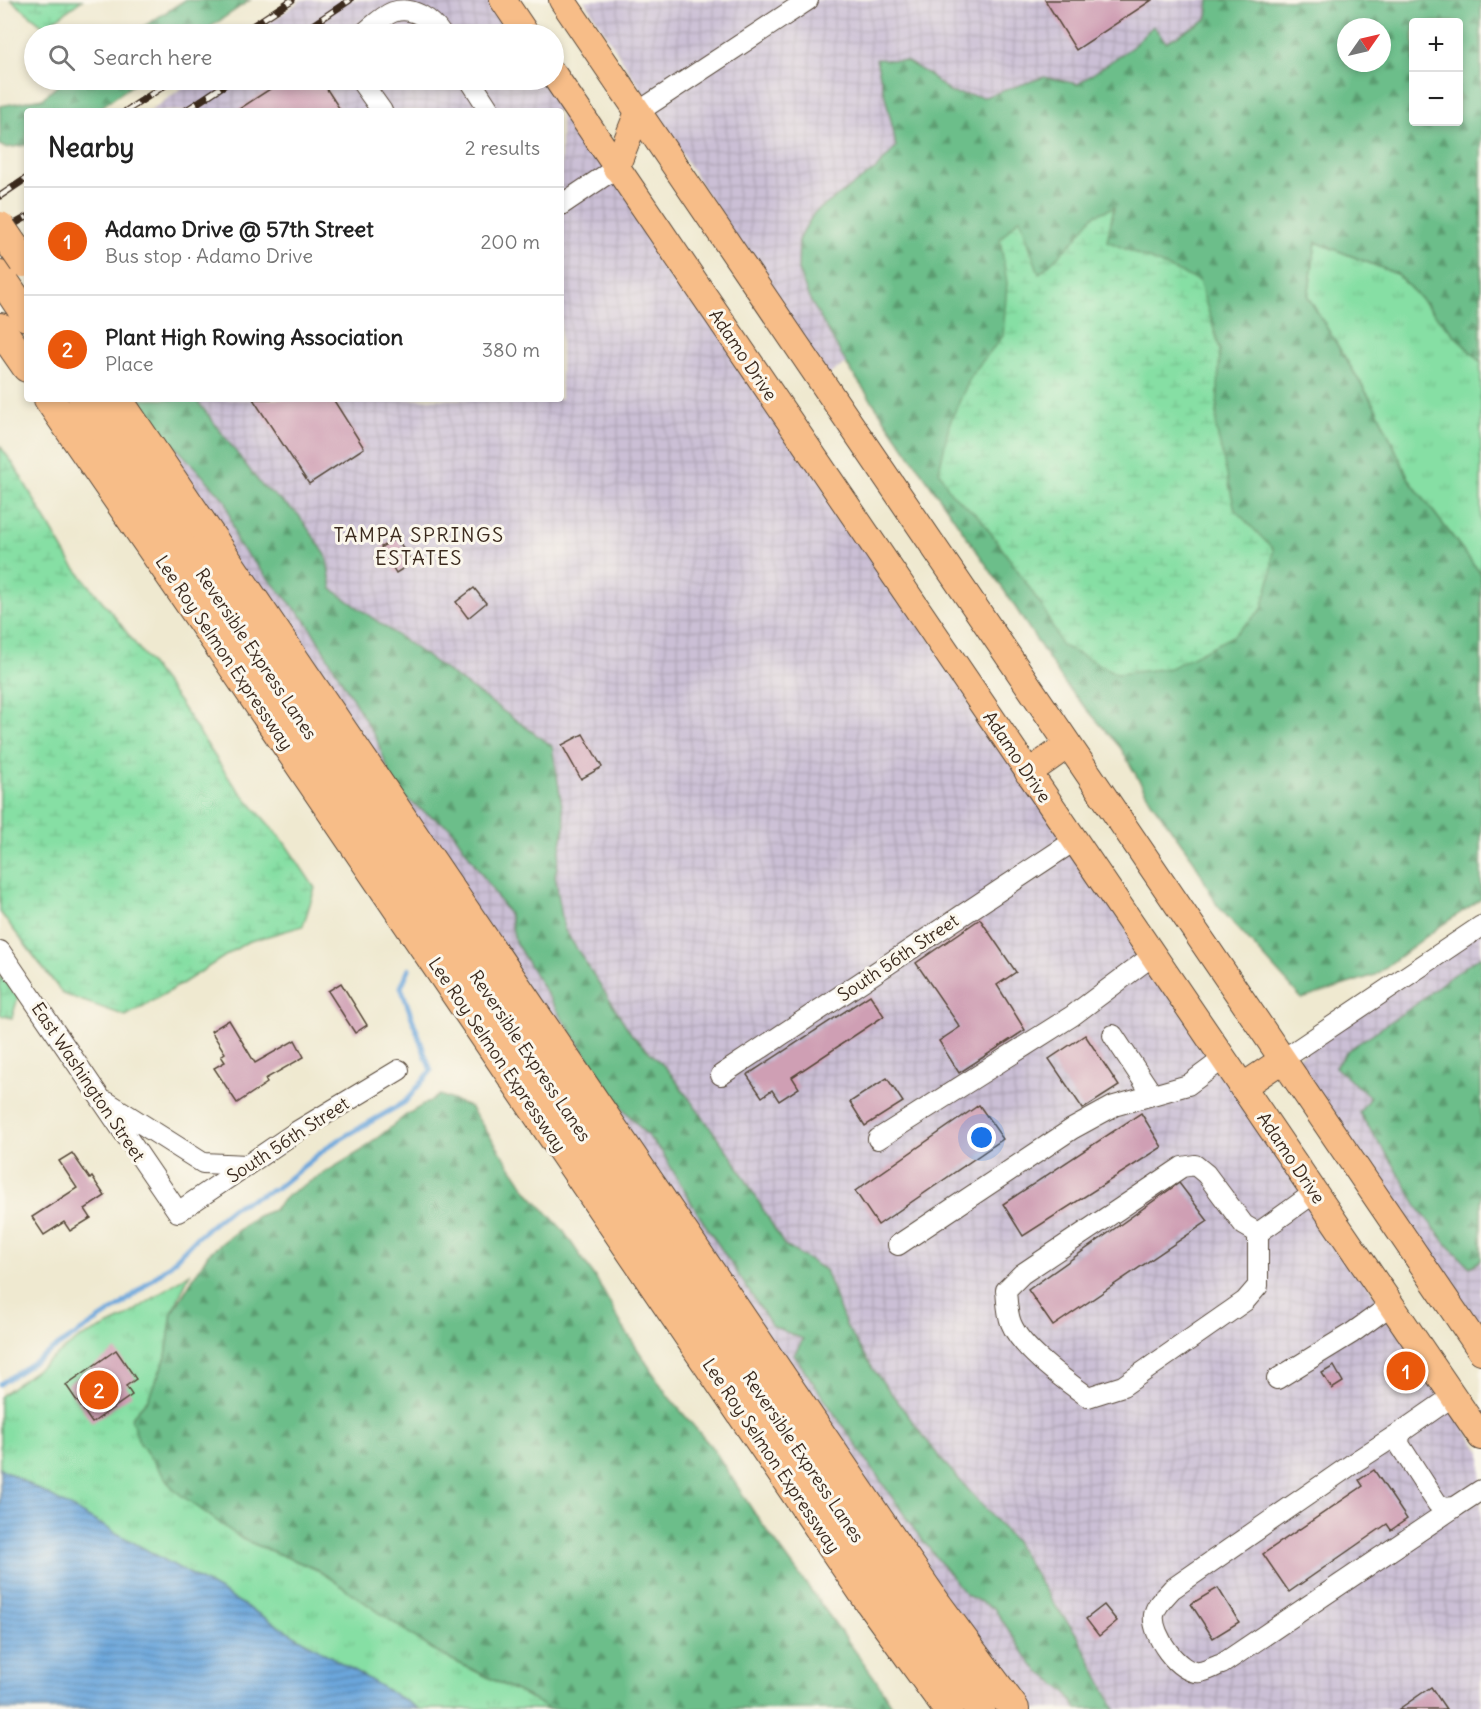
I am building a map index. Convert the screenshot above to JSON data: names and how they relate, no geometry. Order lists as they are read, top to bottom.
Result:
{
  "streets": {
    "highway": ["Lee Roy Selmon Expressway", "Reversible Express Lanes"],
    "main road": ["Adamo Drive"],
    "street": ["South 56th Street", "East Washington Street"]
  },
  "crossings": [
    ["Adamo Drive", "South 56th Street"],
    ["South 56th Street", "East Washington Street"]
  ],
  "districts": ["TAMPA SPRINGS ESTATES"],
  "north": "top right",
  "page": {
    "map_buttons": ["+", "−"],
    "search": "Search here",
    "heading": ["Nearby", "2 results"],
    "list": [
      {
        "mark": "1",
        "name": "Adamo Drive @ 57th Street",
        "note": "Bus stop · Adamo Drive",
        "value": "200 m"
      },
      {
        "mark": "2",
        "name": "Plant High Rowing Association",
        "note": "Place",
        "value": "380 m"
      }
    ],
    "pins": ["1", "2"]
  }
}
